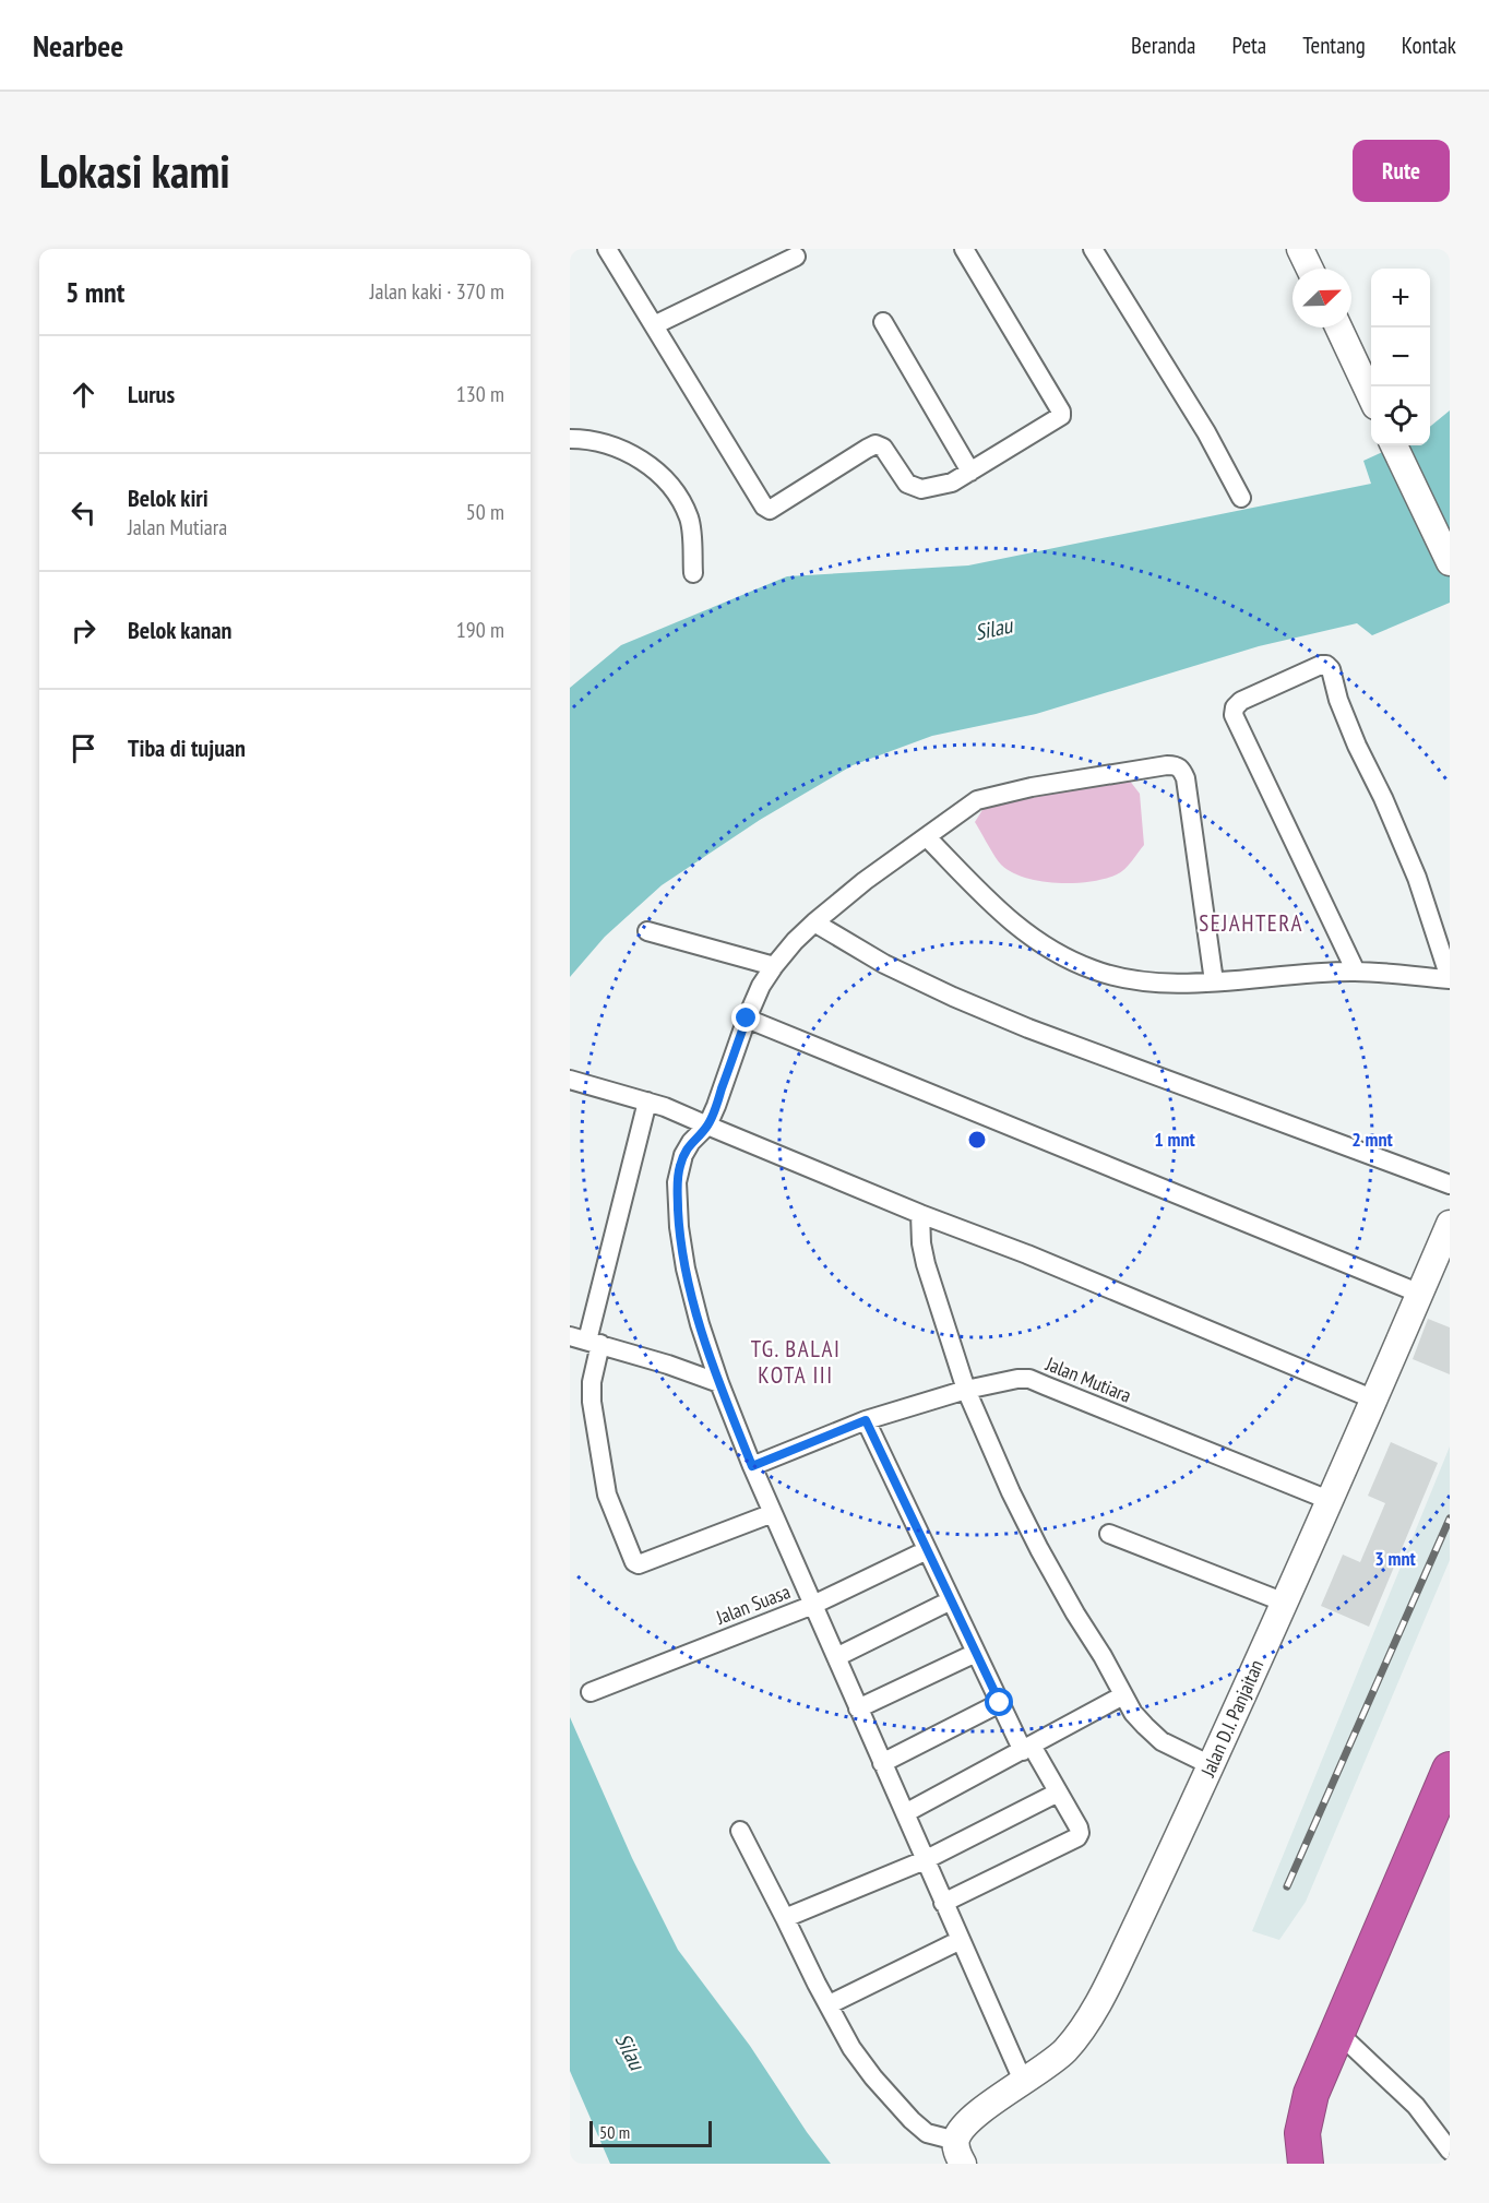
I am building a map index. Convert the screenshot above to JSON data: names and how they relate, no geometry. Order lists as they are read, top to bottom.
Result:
{
  "streets": {
    "main road": ["Jalan D.I. Panjaitan"],
    "street": ["Jalan Mutiara", "Jalan Suasa"]
  },
  "crossings": [
    ["Jalan Mutiara", "Jalan D.I. Panjaitan"]
  ],
  "districts": ["SEJAHTERA", "TG. BALAI KOTA III"],
  "water": ["Silau"],
  "scale_bar": "50 m",
  "north": "top right",
  "page": {
    "header": "Nearbee",
    "nav": [
      "Beranda",
      "Peta",
      "Tentang",
      "Kontak"
    ],
    "buttons": "Rute",
    "title": "Lokasi kami",
    "heading": ["5 mnt", "Jalan kaki · 370 m"],
    "map_buttons": ["+", "−"],
    "list": [
      ["Lurus", "130 m"],
      ["Belok kiri", "Jalan Mutiara", "50 m"],
      ["Belok kanan", "190 m"],
      "Tiba di tujuan"
    ],
    "scale": "50 m"
  },
  "rings": ["1 mnt", "2 mnt", "3 mnt"]
}
